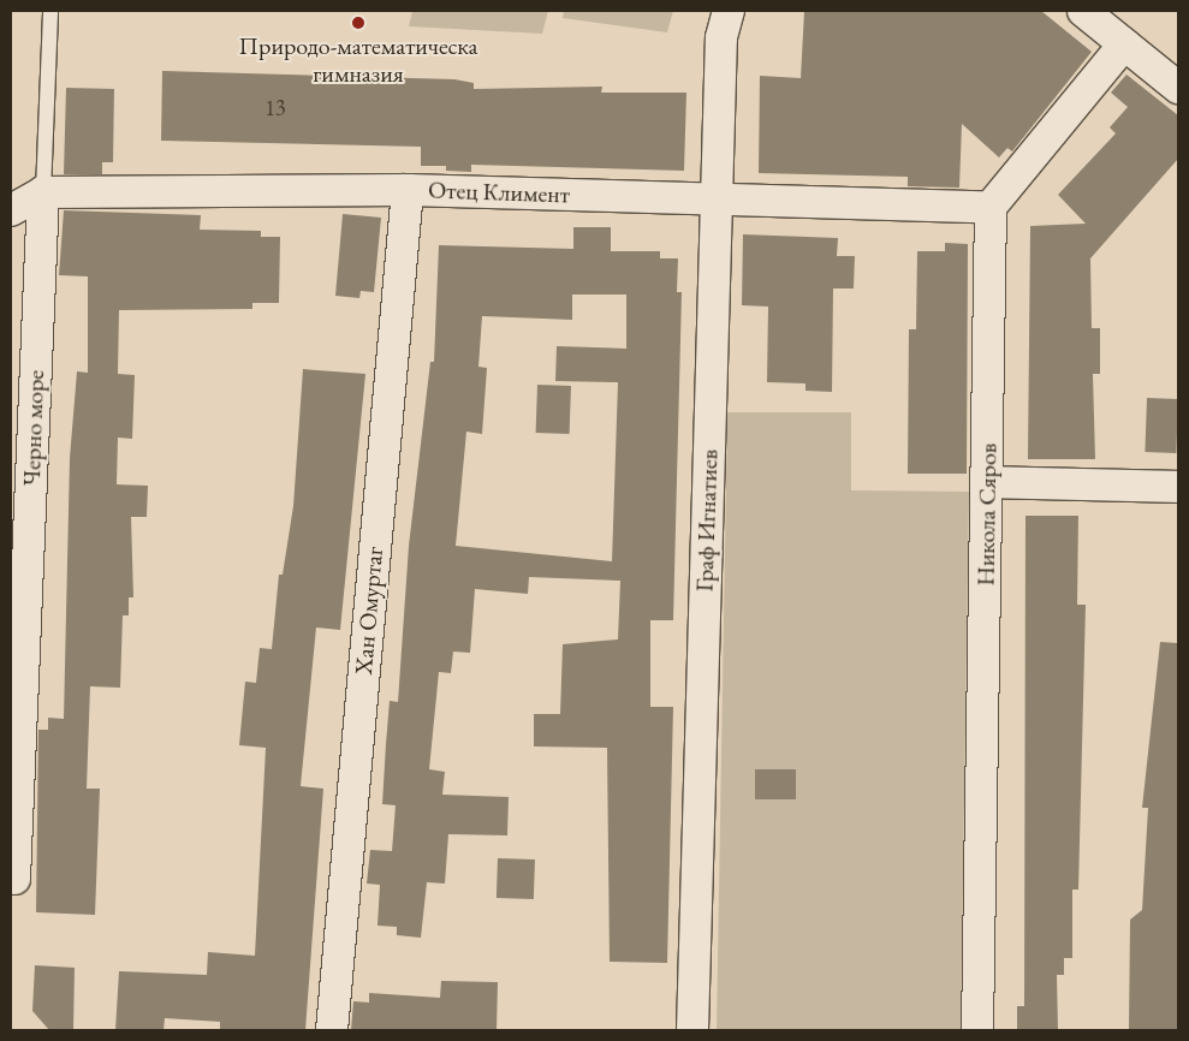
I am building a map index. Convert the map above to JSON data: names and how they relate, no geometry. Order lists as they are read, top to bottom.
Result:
{
  "streets": {
    "street": [
      "Отец Климент",
      "Черно море",
      "Никола Сяров",
      "Граф Игнатиев",
      "Хан Омуртаг"
    ]
  },
  "crossings": [
    ["Отец Климент", "Черно море"],
    ["Отец Климент", "Никола Сяров"],
    ["Отец Климент", "Граф Игнатиев"],
    ["Отец Климент", "Хан Омуртаг"]
  ],
  "places": ["Природо-математическа гимназия"],
  "house_numbers": ["13"]
}
